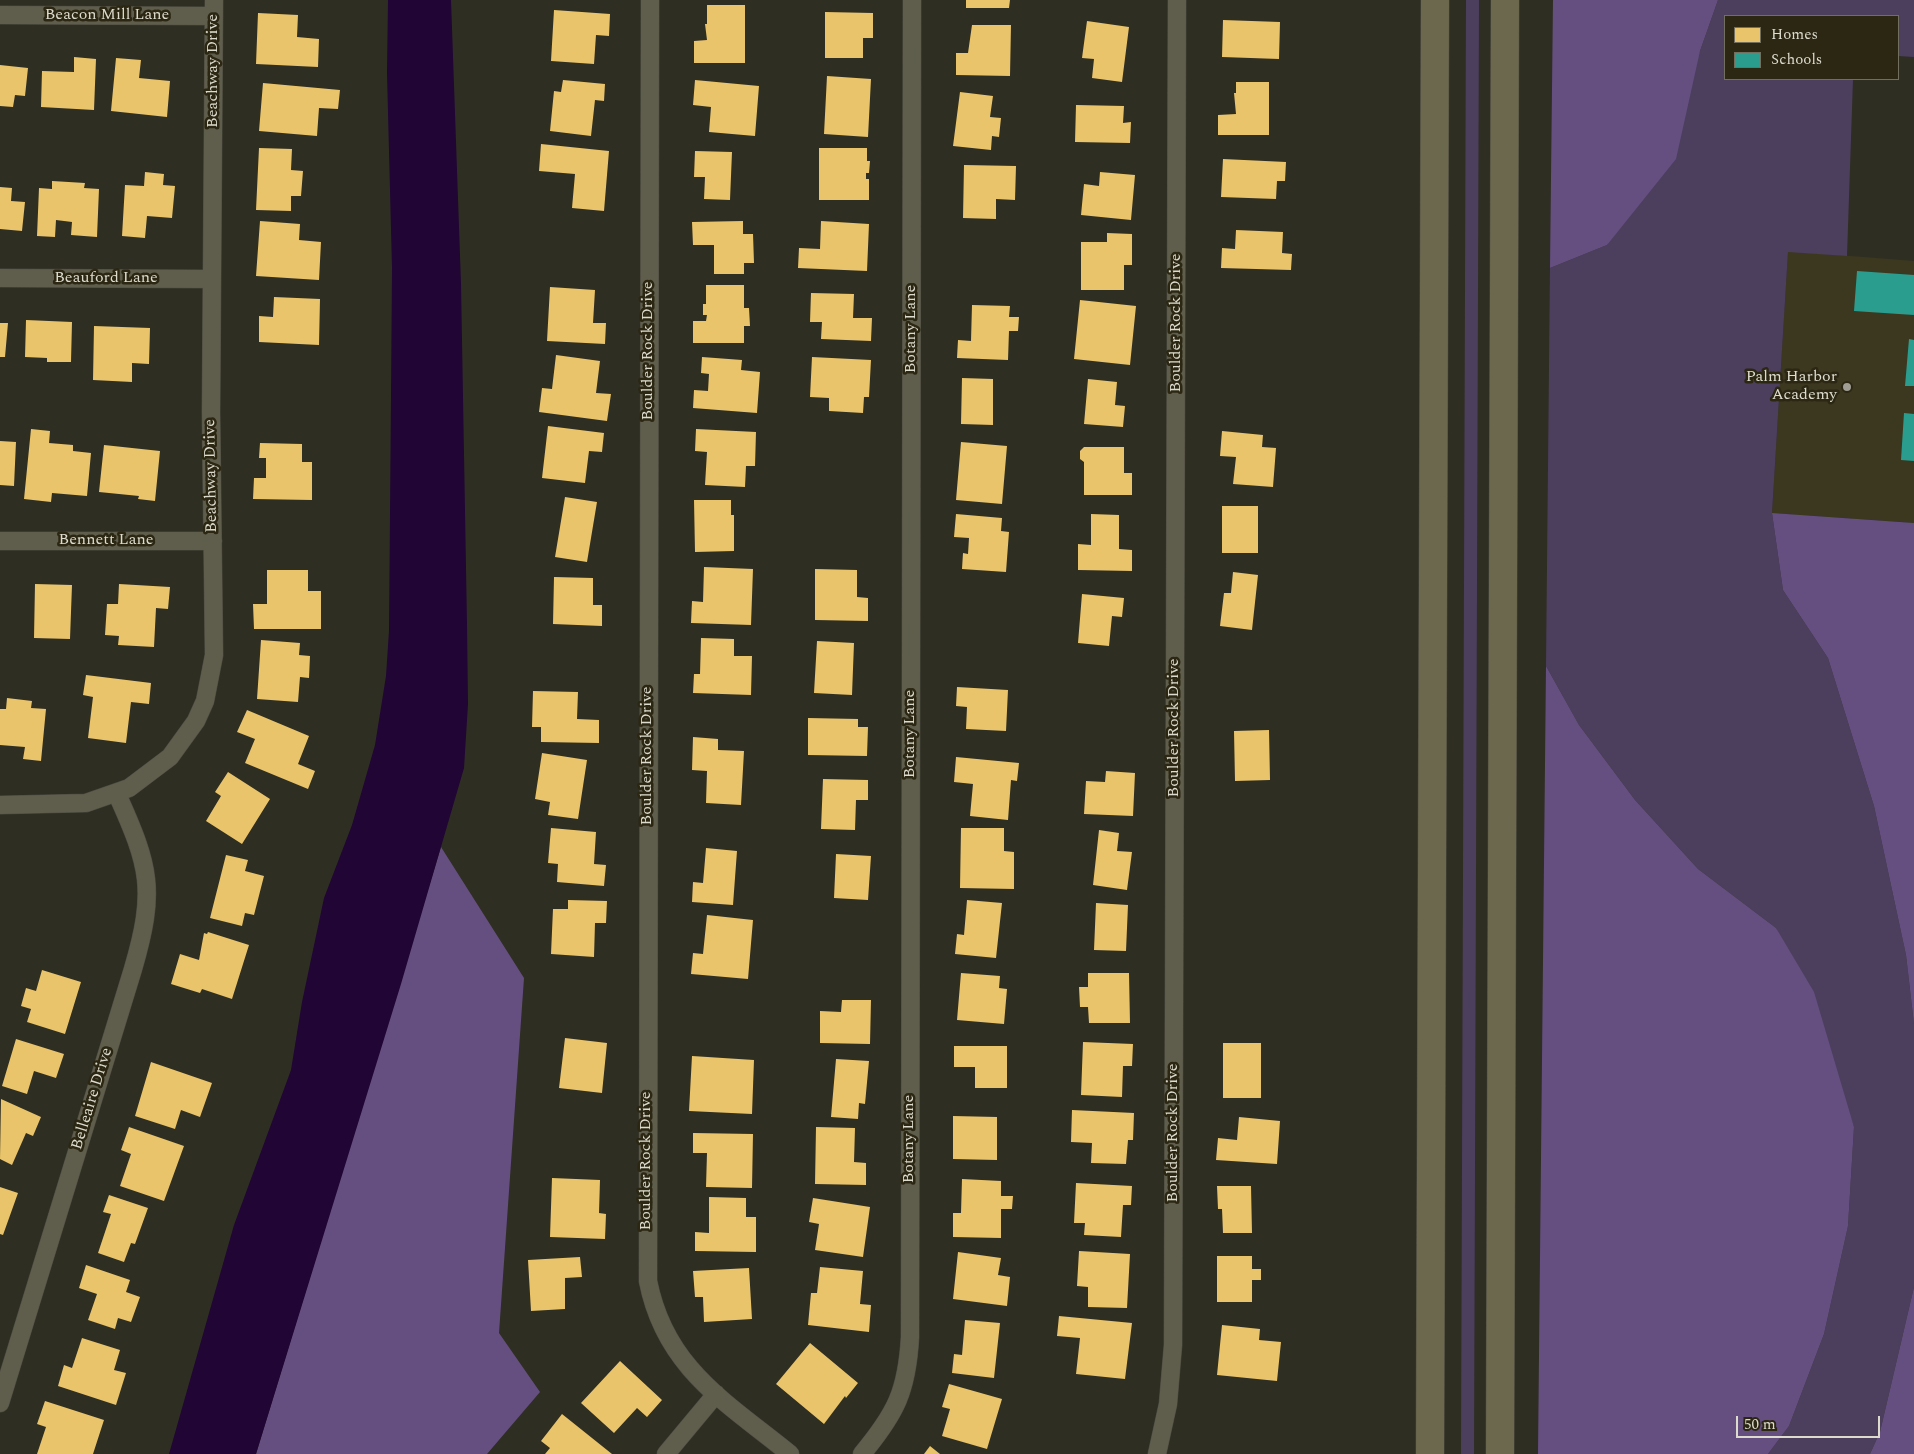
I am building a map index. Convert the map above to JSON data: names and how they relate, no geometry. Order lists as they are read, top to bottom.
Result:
{
  "streets": {
    "street": [
      "Beacon Mill Lane",
      "Beachway Drive",
      "Beauford Lane",
      "Boulder Rock Drive",
      "Botany Lane",
      "Bennett Lane",
      "Belleaire Drive"
    ]
  },
  "crossings": [
    ["Beacon Mill Lane", "Beachway Drive"],
    ["Beachway Drive", "Beauford Lane"],
    ["Beachway Drive", "Bennett Lane"],
    ["Beachway Drive", "Belleaire Drive"]
  ],
  "places": ["Palm Harbor Academy"],
  "legend": ["Homes", "Schools"],
  "scale_bar": "50 m"
}
